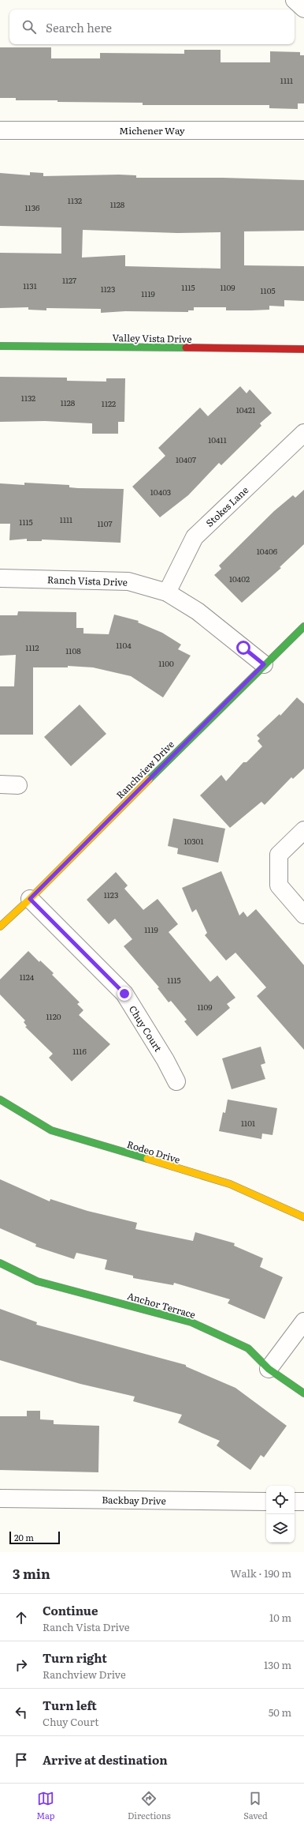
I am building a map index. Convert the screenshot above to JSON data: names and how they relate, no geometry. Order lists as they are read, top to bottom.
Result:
{
  "streets": {
    "street": [
      "Michener Way",
      "Valley Vista Drive",
      "Stokes Lane",
      "Ranch Vista Drive",
      "Ranchview Drive",
      "Chuy Court",
      "Rodeo Drive",
      "Anchor Terrace",
      "Backbay Drive"
    ]
  },
  "crossings": [
    ["Stokes Lane", "Ranch Vista Drive"],
    ["Ranch Vista Drive", "Ranchview Drive"],
    ["Ranchview Drive", "Chuy Court"]
  ],
  "house_numbers": [
    "1111",
    "1132",
    "1128",
    "1136",
    "1127",
    "1131",
    "1115",
    "1109",
    "1123",
    "1105",
    "1119",
    "1132",
    "1128",
    "1122",
    "10421",
    "10411",
    "10407",
    "10403",
    "1111",
    "1115",
    "1107",
    "10406",
    "10402",
    "1104",
    "1112",
    "1108",
    "1100",
    "10301",
    "1123",
    "1119",
    "1124",
    "1115",
    "1109",
    "1120",
    "1116",
    "1101"
  ],
  "scale_bar": "20 m",
  "page": {
    "search": "Search here",
    "scale": "20 m",
    "heading": ["3 min", "Walk · 190 m"],
    "list": [
      ["Continue", "Ranch Vista Drive", "10 m"],
      ["Turn right", "Ranchview Drive", "130 m"],
      ["Turn left", "Chuy Court", "50 m"],
      "Arrive at destination"
    ],
    "nav": ["Map", "Directions", "Saved"]
  }
}
